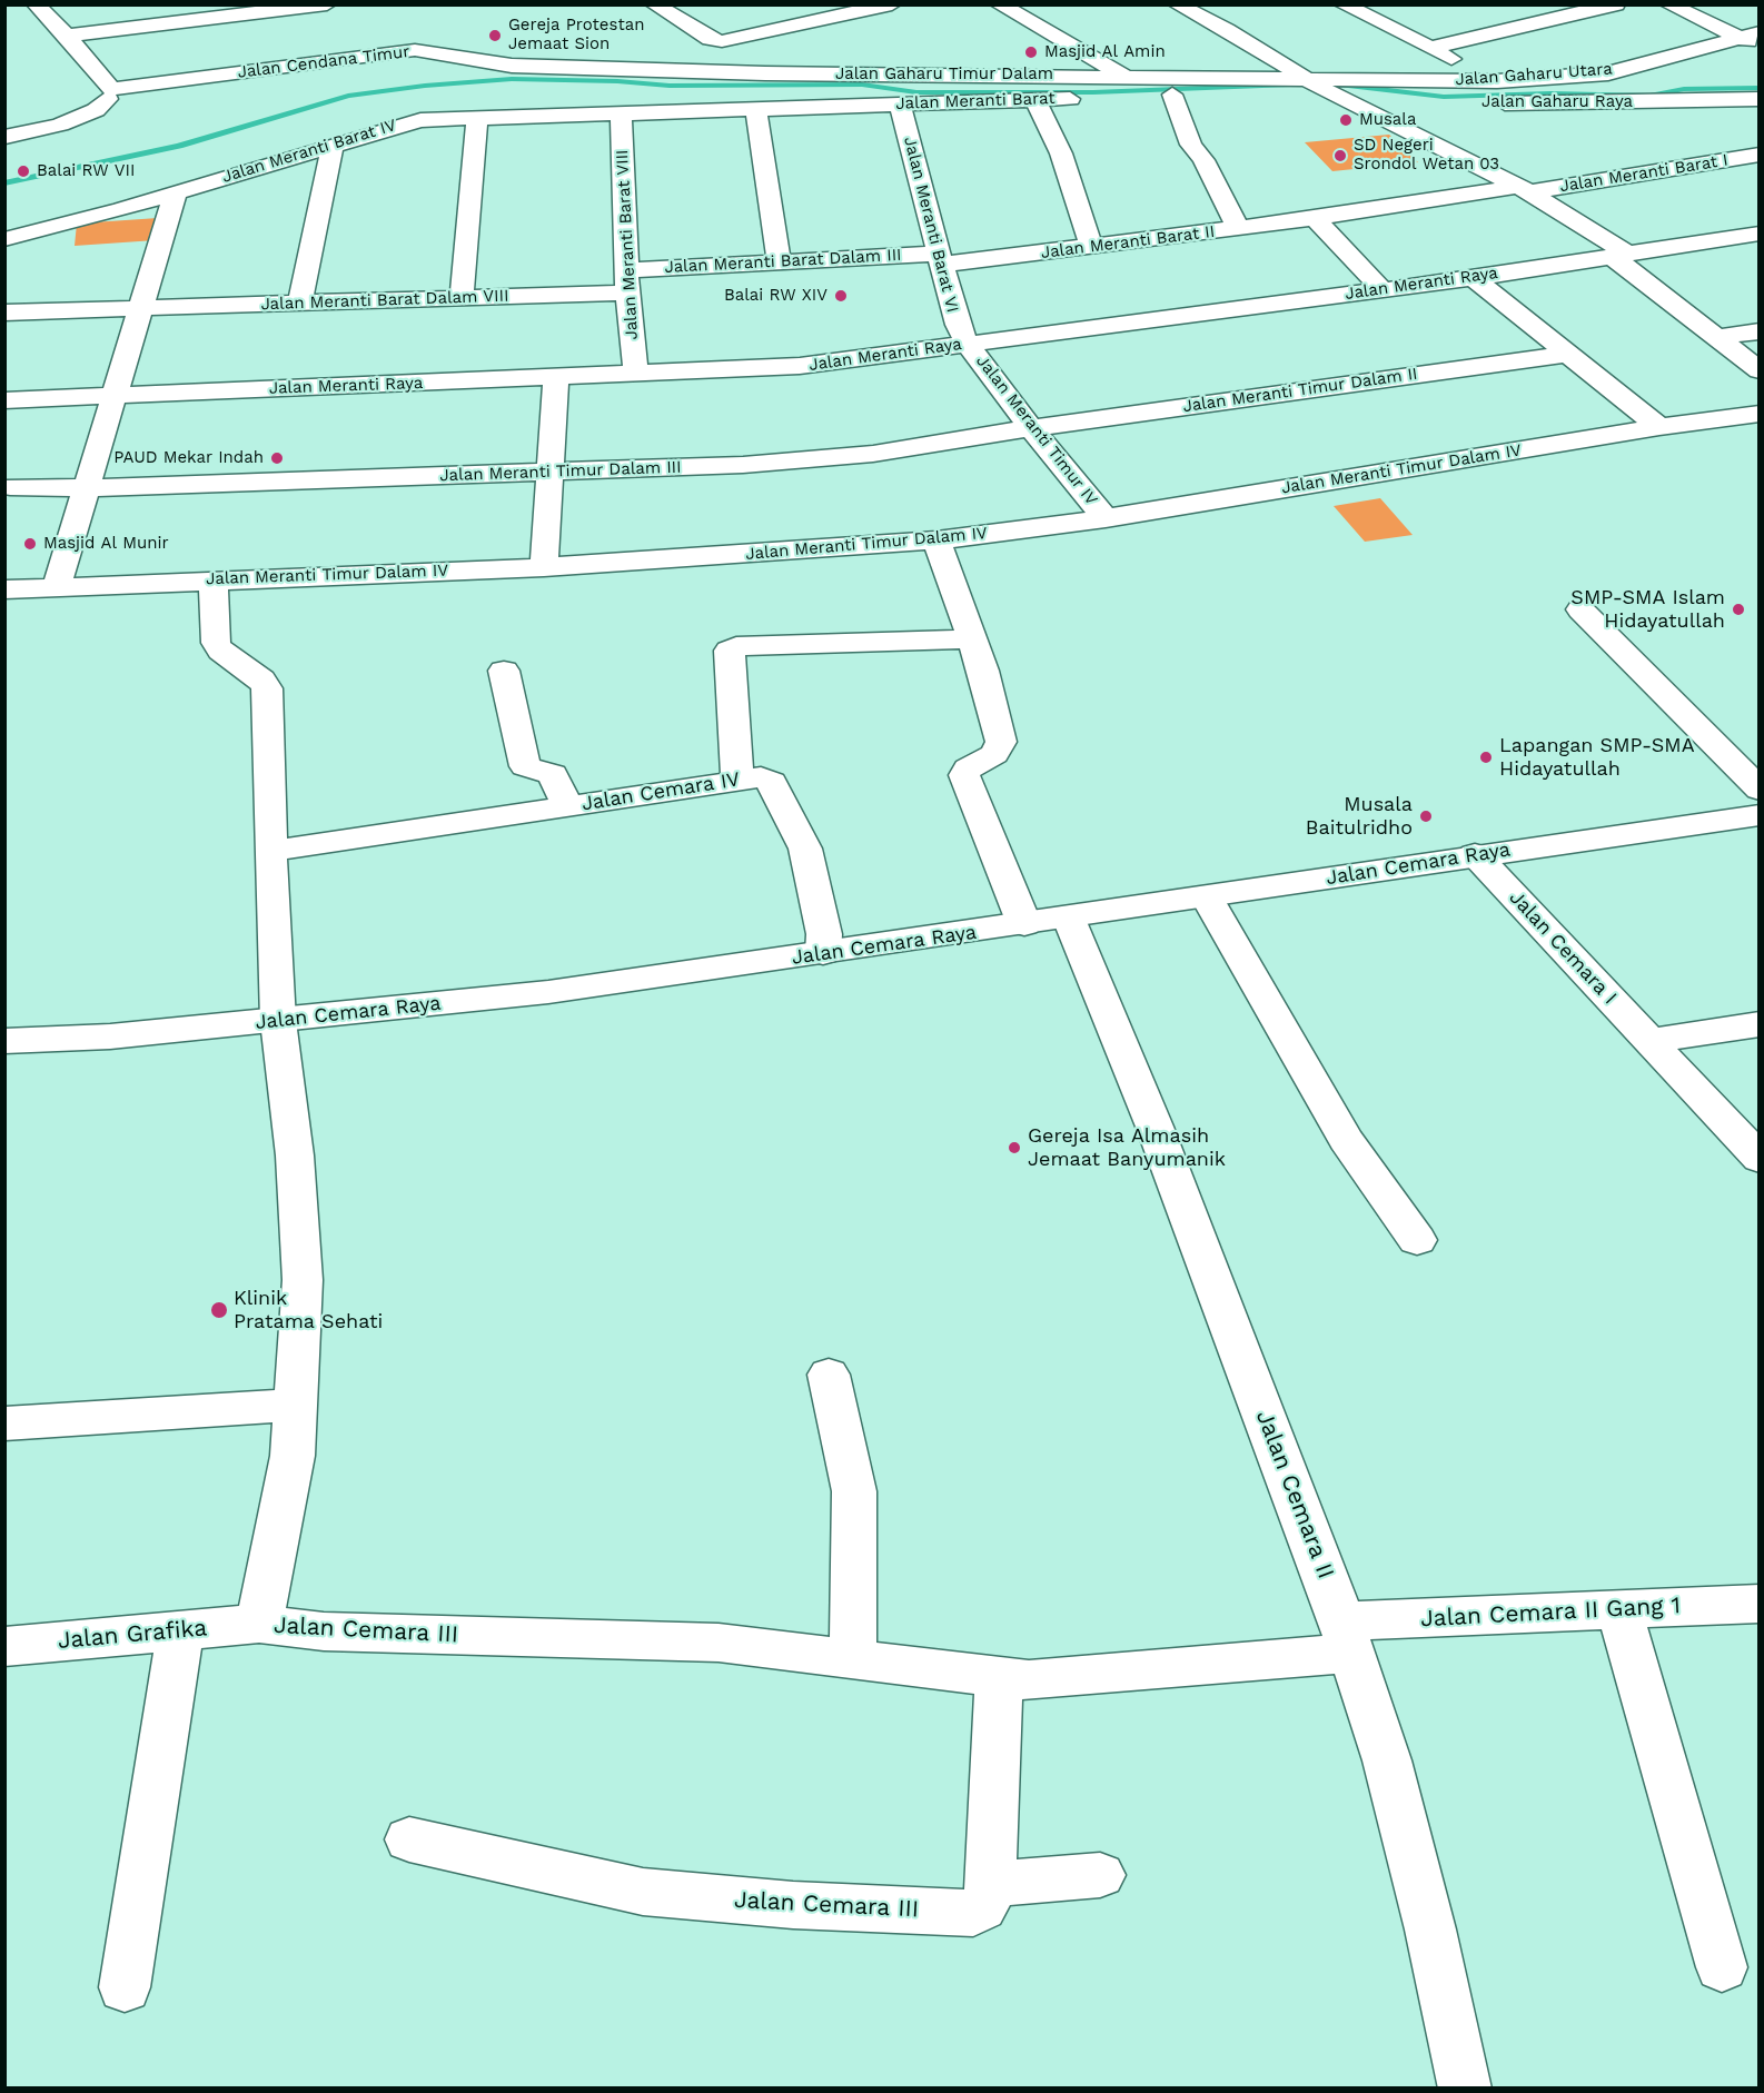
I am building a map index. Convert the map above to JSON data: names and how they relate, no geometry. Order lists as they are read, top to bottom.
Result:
{
  "streets": {
    "street": [
      "Jalan Cendana Timur",
      "Jalan Gaharu Timur Dalam",
      "Jalan Gaharu Utara",
      "Jalan Meranti Barat",
      "Jalan Gaharu Raya",
      "Jalan Meranti Barat IV",
      "Jalan Meranti Barat I",
      "Jalan Meranti Barat VI",
      "Jalan Meranti Barat II",
      "Jalan Meranti Barat VIII",
      "Jalan Meranti Barat Dalam III",
      "Jalan Meranti Raya",
      "Jalan Meranti Barat Dalam VIII",
      "Jalan Meranti Timur Dalam II",
      "Jalan Meranti Timur IV",
      "Jalan Meranti Timur Dalam IV",
      "Jalan Meranti Timur Dalam III",
      "Jalan Cemara IV",
      "Jalan Cemara Raya",
      "Jalan Cemara I",
      "Jalan Cemara II",
      "Jalan Cemara II Gang 1",
      "Jalan Cemara III",
      "Jalan Grafika"
    ]
  },
  "crossings": [
    ["Jalan Cendana Timur", "Jalan Gaharu Timur Dalam"],
    ["Jalan Gaharu Timur Dalam", "Jalan Gaharu Utara"],
    ["Jalan Gaharu Timur Dalam", "Jalan Meranti Barat"],
    ["Jalan Gaharu Utara", "Jalan Meranti Barat"],
    ["Jalan Meranti Barat", "Jalan Meranti Barat IV"],
    ["Jalan Meranti Barat", "Jalan Meranti Barat VI"],
    ["Jalan Meranti Barat", "Jalan Meranti Barat VIII"],
    ["Jalan Meranti Barat IV", "Jalan Meranti Barat VIII"],
    ["Jalan Meranti Barat I", "Jalan Meranti Barat II"],
    ["Jalan Meranti Barat VI", "Jalan Meranti Barat II"],
    ["Jalan Meranti Barat VI", "Jalan Meranti Barat Dalam III"],
    ["Jalan Meranti Barat VI", "Jalan Meranti Raya"],
    ["Jalan Meranti Barat VI", "Jalan Meranti Timur IV"],
    ["Jalan Meranti Barat II", "Jalan Meranti Barat Dalam III"],
    ["Jalan Meranti Barat VIII", "Jalan Meranti Barat Dalam III"],
    ["Jalan Meranti Barat VIII", "Jalan Meranti Raya"],
    ["Jalan Meranti Barat VIII", "Jalan Meranti Barat Dalam VIII"],
    ["Jalan Meranti Barat Dalam III", "Jalan Meranti Barat Dalam VIII"],
    ["Jalan Meranti Raya", "Jalan Meranti Timur IV"],
    ["Jalan Meranti Timur Dalam II", "Jalan Meranti Timur IV"],
    ["Jalan Meranti Timur Dalam II", "Jalan Meranti Timur Dalam III"],
    ["Jalan Meranti Timur IV", "Jalan Meranti Timur Dalam IV"],
    ["Jalan Meranti Timur IV", "Jalan Meranti Timur Dalam III"],
    ["Jalan Cemara IV", "Jalan Cemara Raya"],
    ["Jalan Cemara Raya", "Jalan Cemara I"],
    ["Jalan Cemara Raya", "Jalan Cemara II"],
    ["Jalan Cemara Raya", "Jalan Cemara III"],
    ["Jalan Cemara II", "Jalan Cemara II Gang 1"],
    ["Jalan Cemara II", "Jalan Cemara III"],
    ["Jalan Cemara II Gang 1", "Jalan Cemara III"],
    ["Jalan Cemara III", "Jalan Grafika"]
  ],
  "places": [
    "Gereja Protestan Jemaat Sion",
    "Masjid Al Amin",
    "Musala",
    "SD Negeri Srondol Wetan 03",
    "Balai RW VII",
    "Balai RW XIV",
    "PAUD Mekar Indah",
    "Masjid Al Munir",
    "SMP-SMA Islam Hidayatullah",
    "Lapangan SMP-SMA Hidayatullah",
    "Musala Baitulridho",
    "Gereja Isa Almasih Jemaat Banyumanik",
    "Klinik Pratama Sehati"
  ]
}
